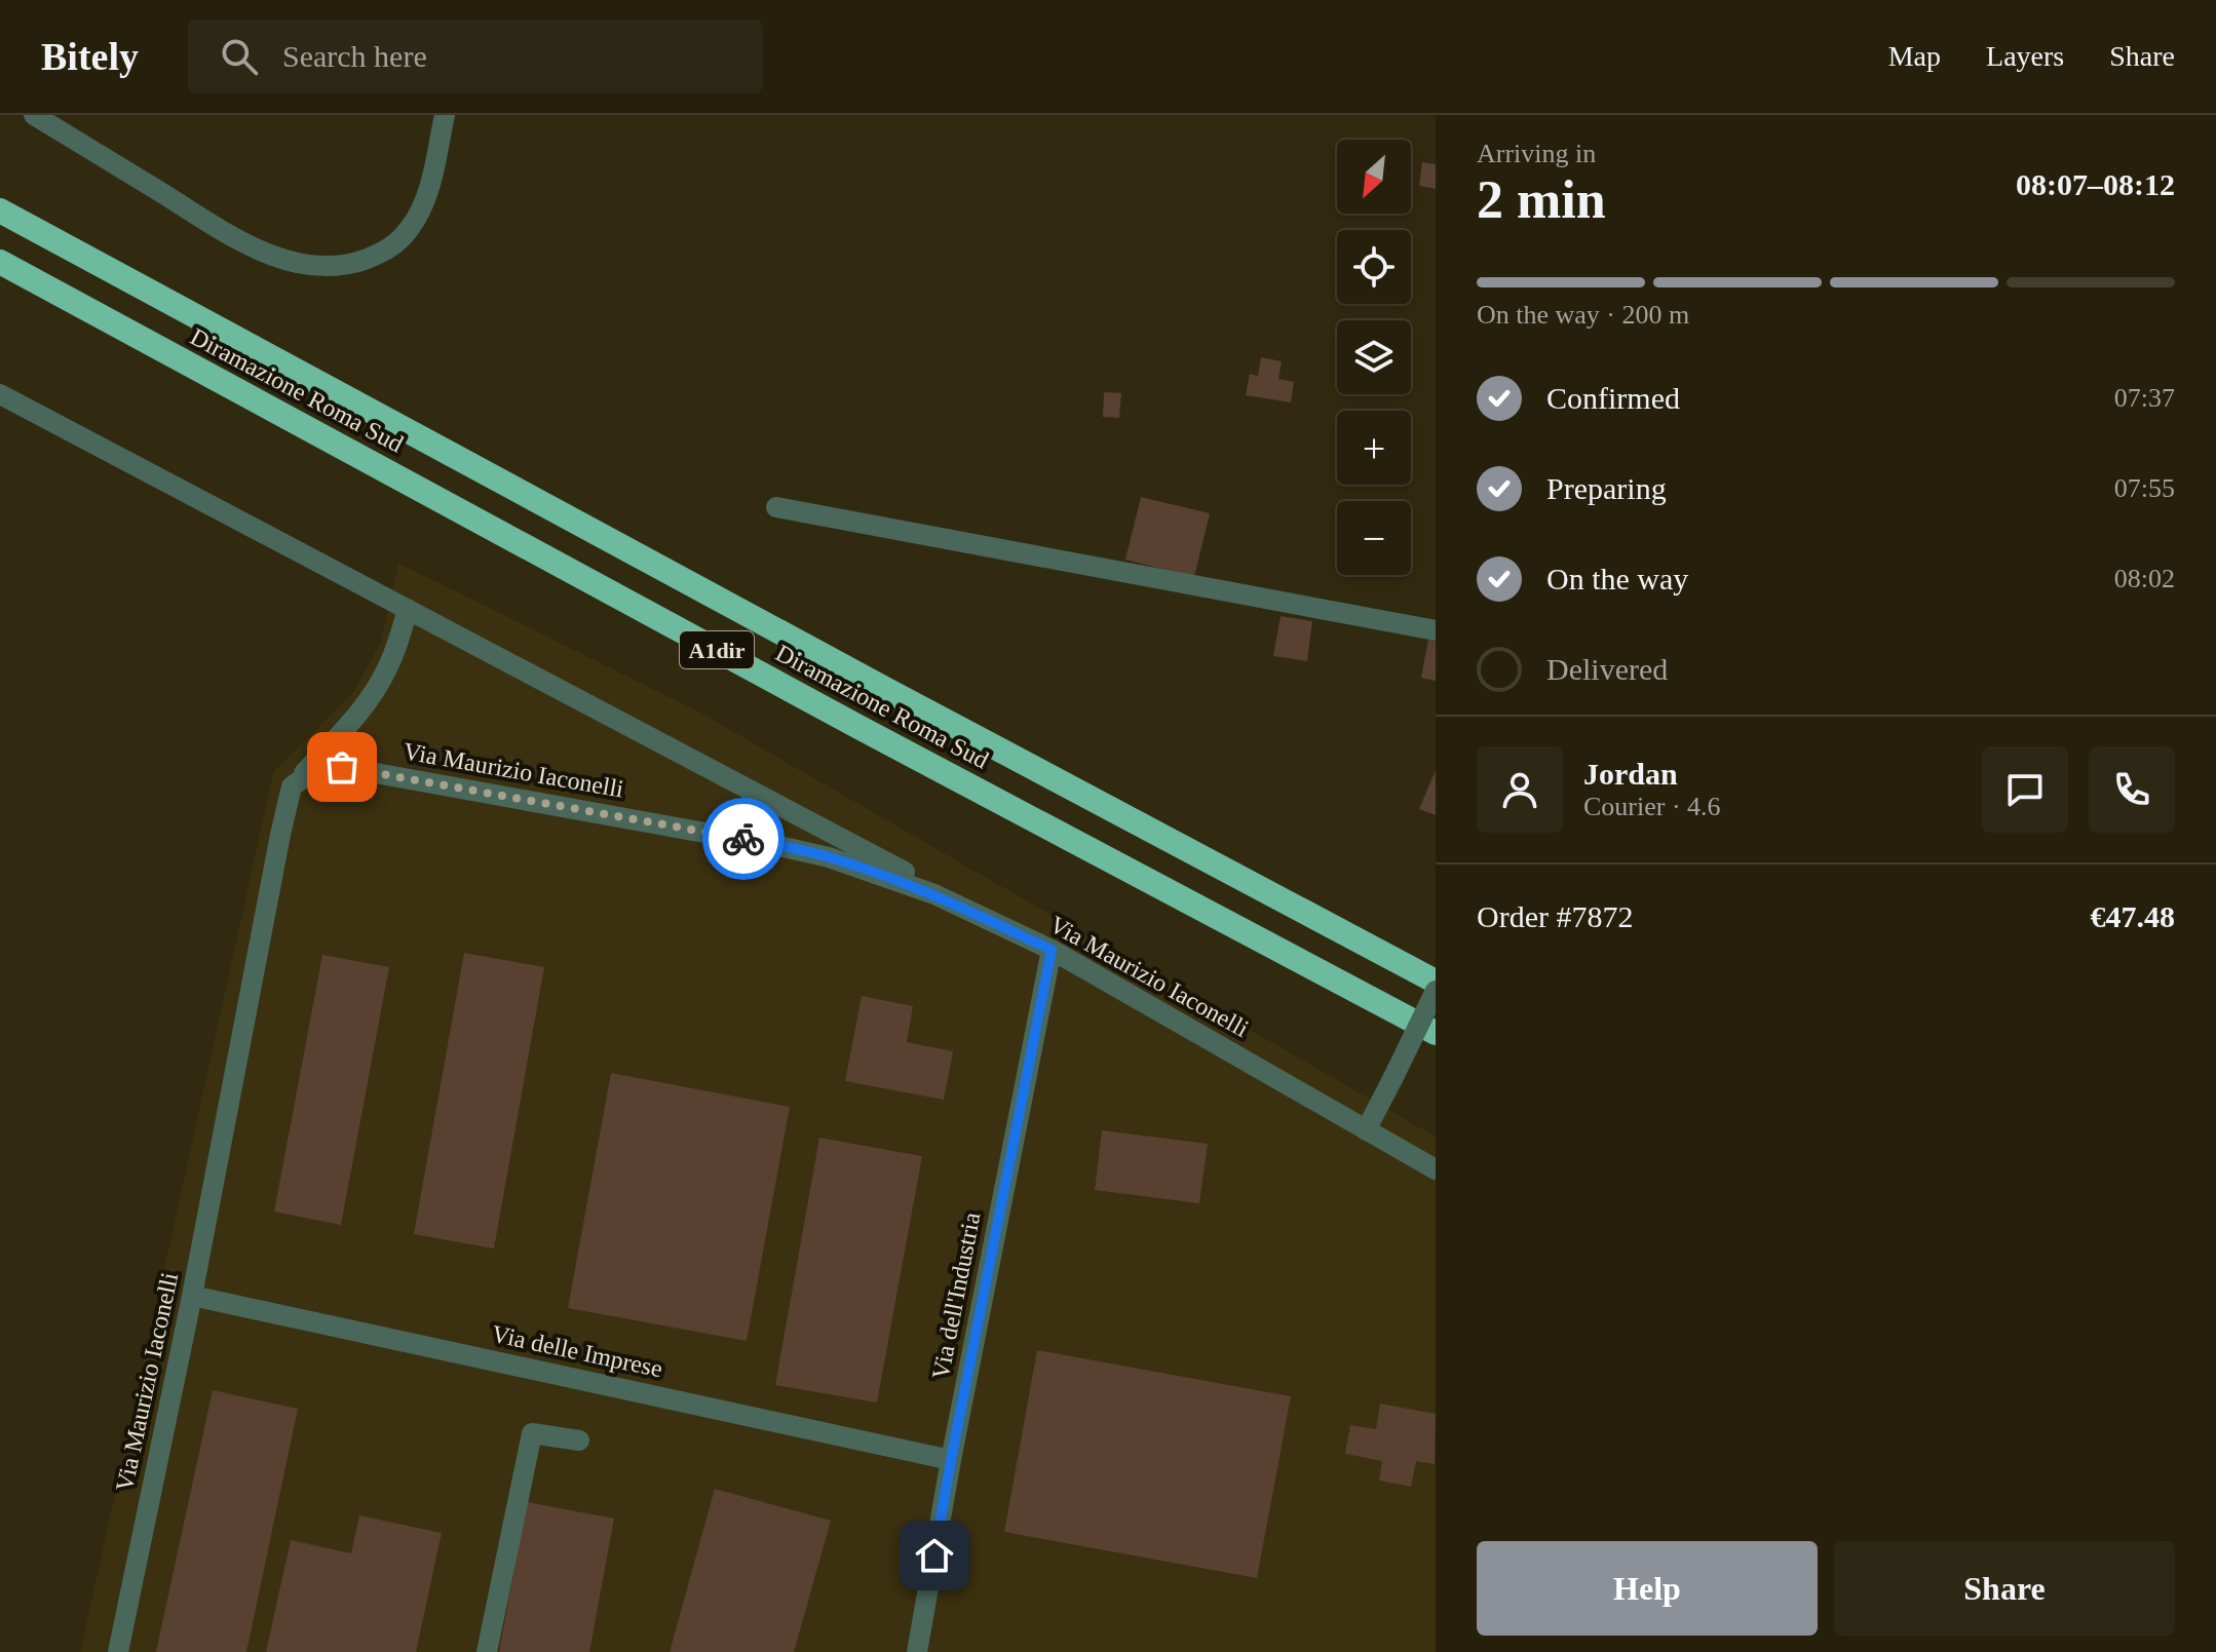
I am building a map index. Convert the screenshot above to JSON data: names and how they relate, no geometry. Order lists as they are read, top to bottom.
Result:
{
  "streets": {
    "highway": ["Diramazione Roma Sud", "A1dir"],
    "street": ["Via Maurizio Iaconelli", "Via dell'Industria", "Via delle Imprese"]
  },
  "crossings": [
    ["Via Maurizio Iaconelli", "Via dell'Industria"],
    ["Via Maurizio Iaconelli", "Via delle Imprese"],
    ["Via dell'Industria", "Via delle Imprese"]
  ],
  "north": "bottom left",
  "page": {
    "header": "Bitely",
    "search": "Search here",
    "nav": ["Map", "Layers", "Share"],
    "heading": ["2 min", "Arriving in", "08:07–08:12"],
    "panel": [
      "Jordan",
      "Courier · 4.6",
      "Order #7872",
      "€47.48"
    ],
    "map_buttons": ["+", "−"],
    "bar": "On the way · 200 m",
    "list": [
      ["Confirmed", "07:37"],
      ["Preparing", "07:55"],
      ["On the way", "08:02"],
      "Delivered"
    ],
    "buttons": ["Help", "Share"]
  }
}
